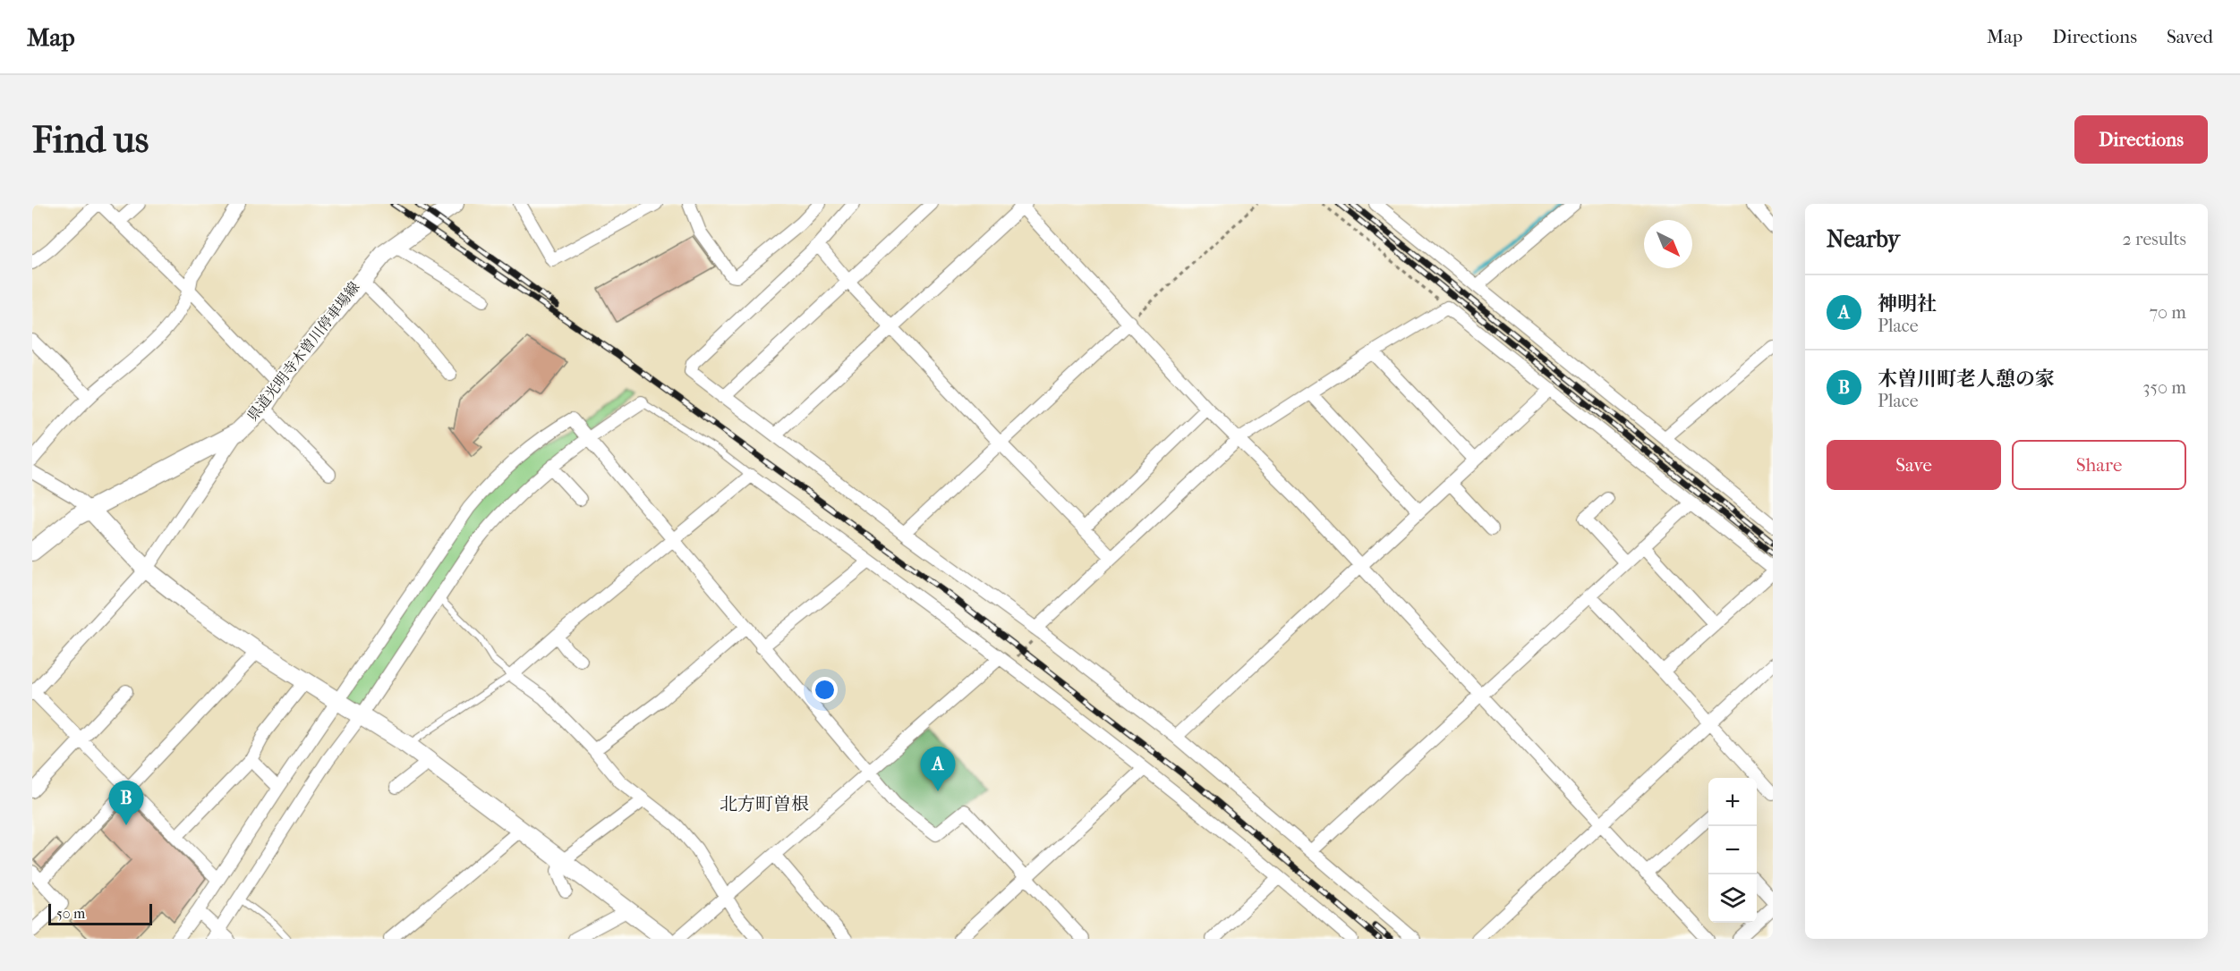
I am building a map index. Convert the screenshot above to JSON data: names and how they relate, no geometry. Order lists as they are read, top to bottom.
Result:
{
  "streets": {
    "street": ["県道光明寺木曽川停車場線"]
  },
  "districts": ["北方町曽根"],
  "scale_bar": "50 m",
  "north": "bottom right",
  "page": {
    "header": "Map",
    "nav": ["Map", "Directions", "Saved"],
    "buttons": [
      "Directions",
      ["Save", "Share"]
    ],
    "title": "Find us",
    "heading": ["Nearby", "2 results"],
    "list": [
      {
        "mark": "A",
        "name": "神明社",
        "note": "Place",
        "value": "70 m"
      },
      {
        "mark": "B",
        "name": "木曽川町老人憩の家",
        "note": "Place",
        "value": "350 m"
      }
    ],
    "pins": ["A", "B"],
    "map_buttons": ["+", "−"],
    "scale": "50 m"
  }
}
